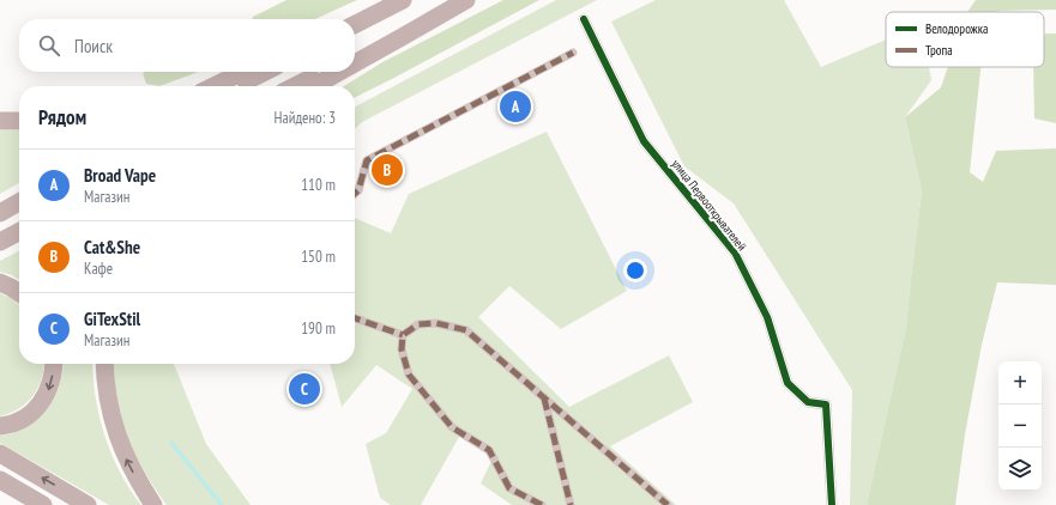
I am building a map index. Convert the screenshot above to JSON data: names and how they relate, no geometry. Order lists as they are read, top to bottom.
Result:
{
  "streets": {
    "street": ["улица Первооткрывателей"]
  },
  "legend": ["Велодорожка", "Тропа"],
  "page": {
    "search": "Поиск",
    "heading": ["Рядом", "Найдено: 3"],
    "pins": ["A", "B", "C"],
    "list": [
      {
        "mark": "A",
        "name": "Broad Vape",
        "note": "Магазин",
        "value": "110 m"
      },
      {
        "mark": "B",
        "name": "Cat&She",
        "note": "Кафе",
        "value": "150 m"
      },
      {
        "mark": "C",
        "name": "GiTexStil",
        "note": "Магазин",
        "value": "190 m"
      }
    ],
    "map_buttons": ["+", "−"]
  }
}
